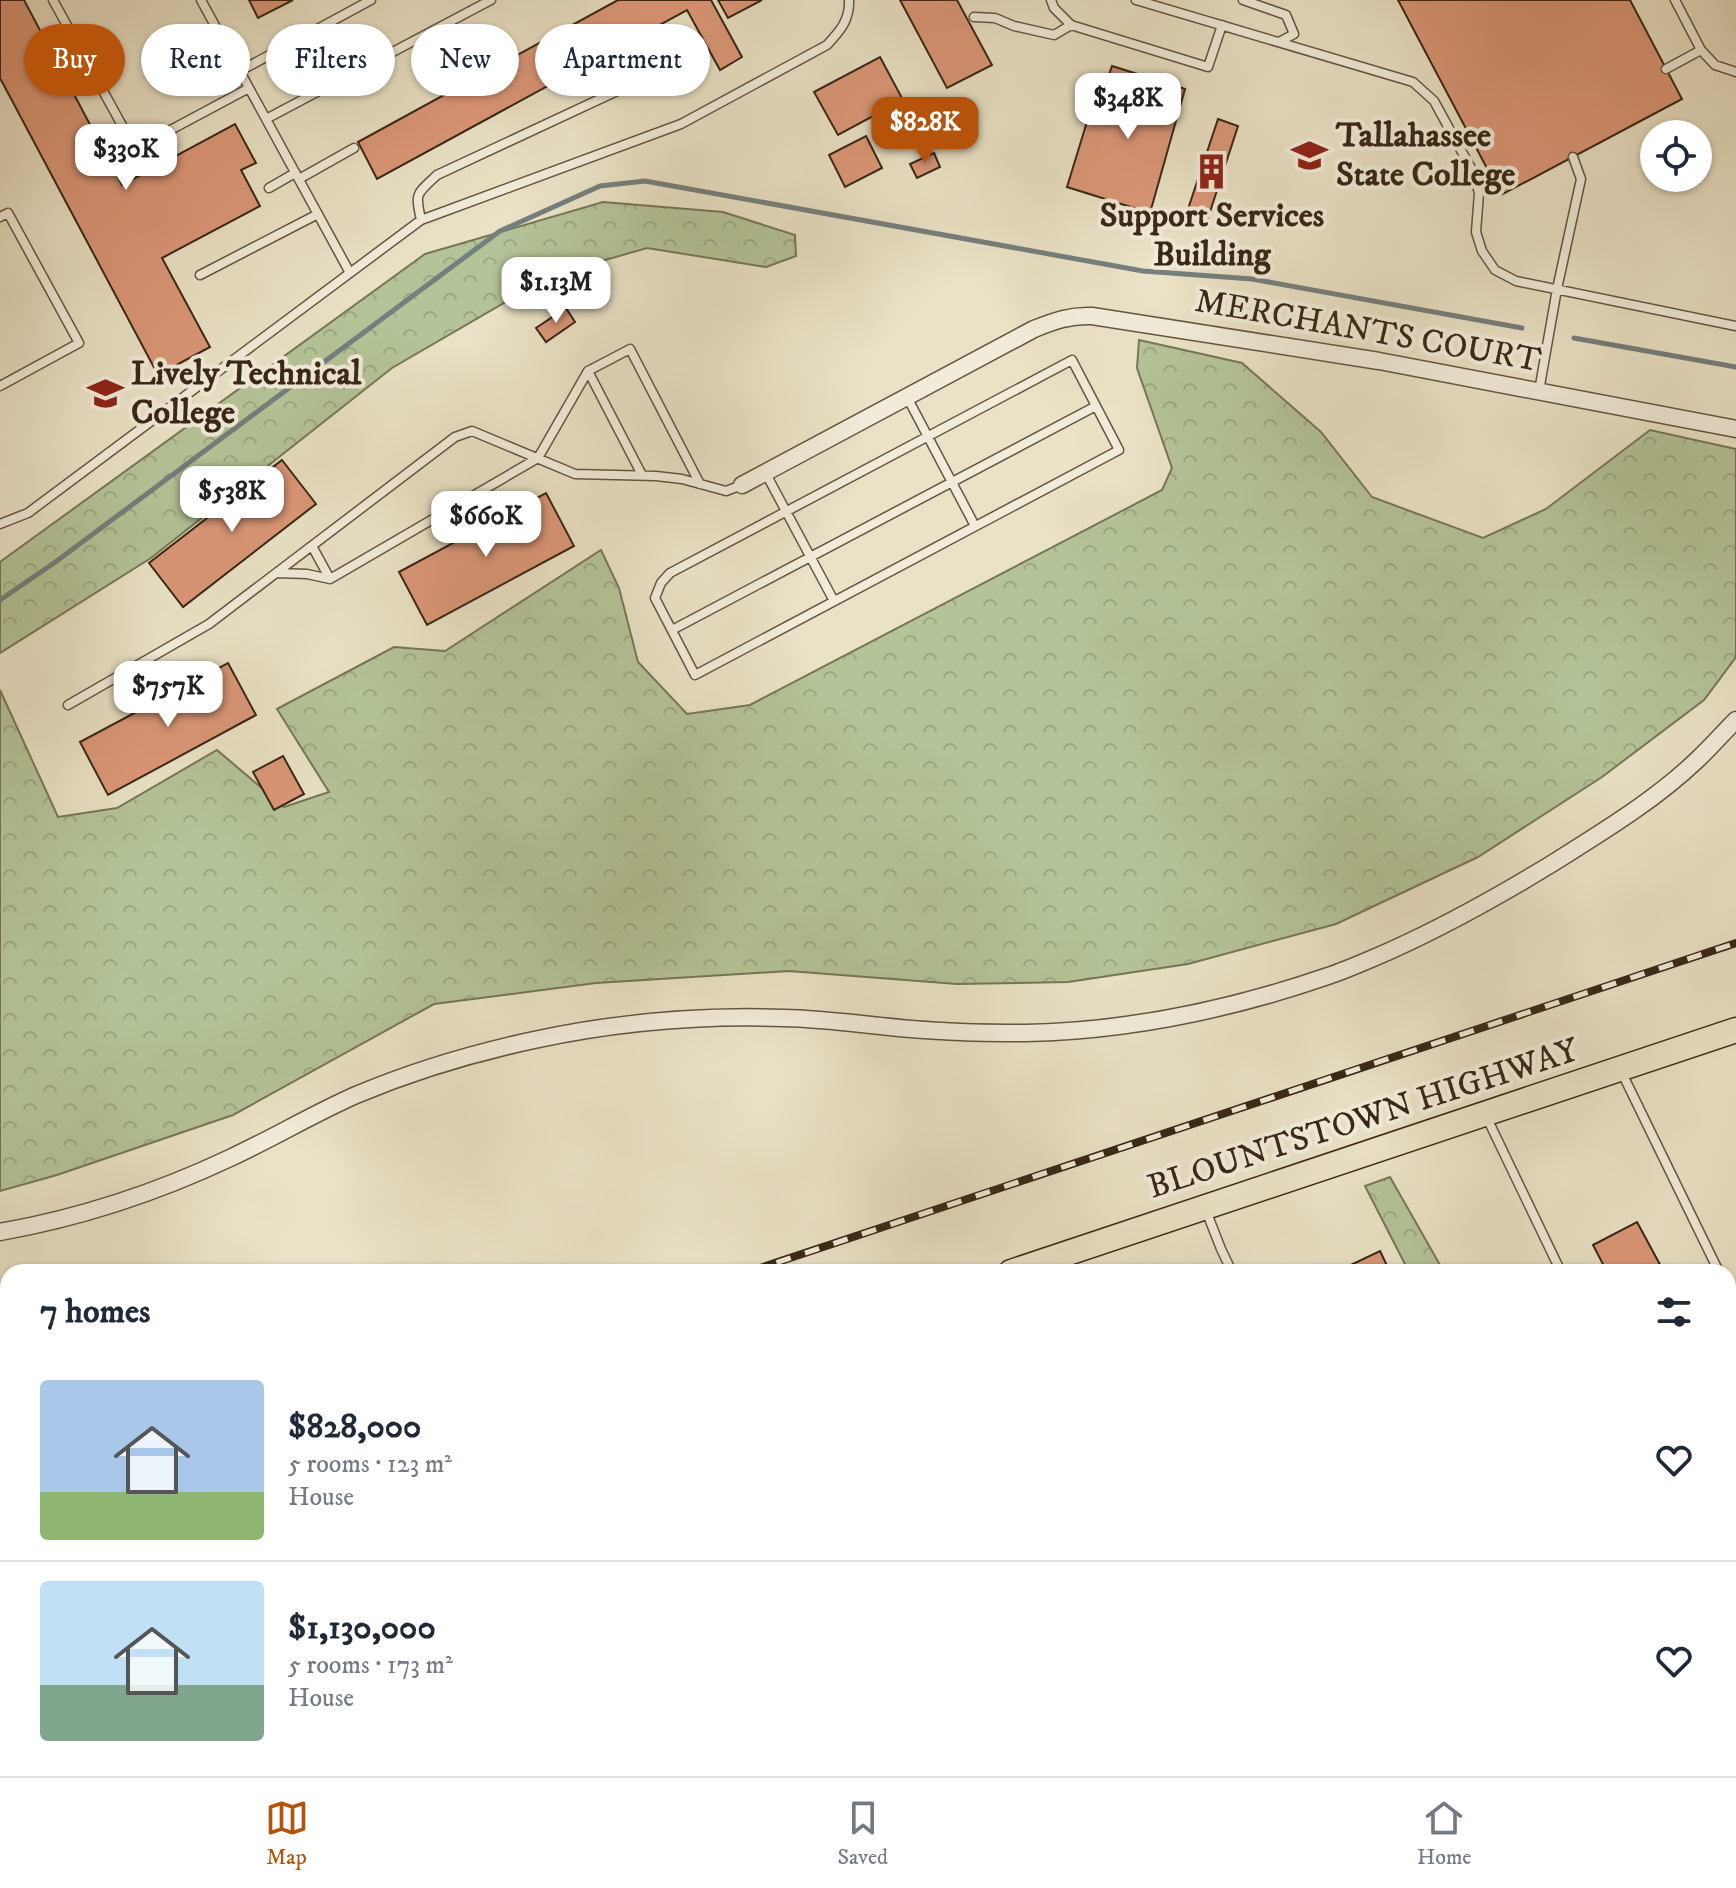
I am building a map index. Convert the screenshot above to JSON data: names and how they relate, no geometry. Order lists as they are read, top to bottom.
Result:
{
  "streets": {
    "main road": ["BLOUNTSTOWN HIGHWAY"],
    "street": ["MERCHANTS COURT"]
  },
  "places": {
    "school or university": ["Tallahassee State College", "Lively Technical College"],
    "building": ["Support Services Building"]
  },
  "page": {
    "chip": [
      "Buy",
      "Rent",
      "Filters",
      "New",
      "Apartment"
    ],
    "price": [
      "$348K",
      "$828K",
      "$330K",
      "$1.13M",
      "$538K",
      "$660K",
      "$757K"
    ],
    "heading": "7 homes",
    "list": [
      {
        "name": "$828,000",
        "note": "5 rooms · 123 m² · House"
      },
      {
        "name": "$1,130,000",
        "note": "5 rooms · 173 m² · House"
      }
    ],
    "tabs": ["Map", "Saved", "Home"]
  }
}
